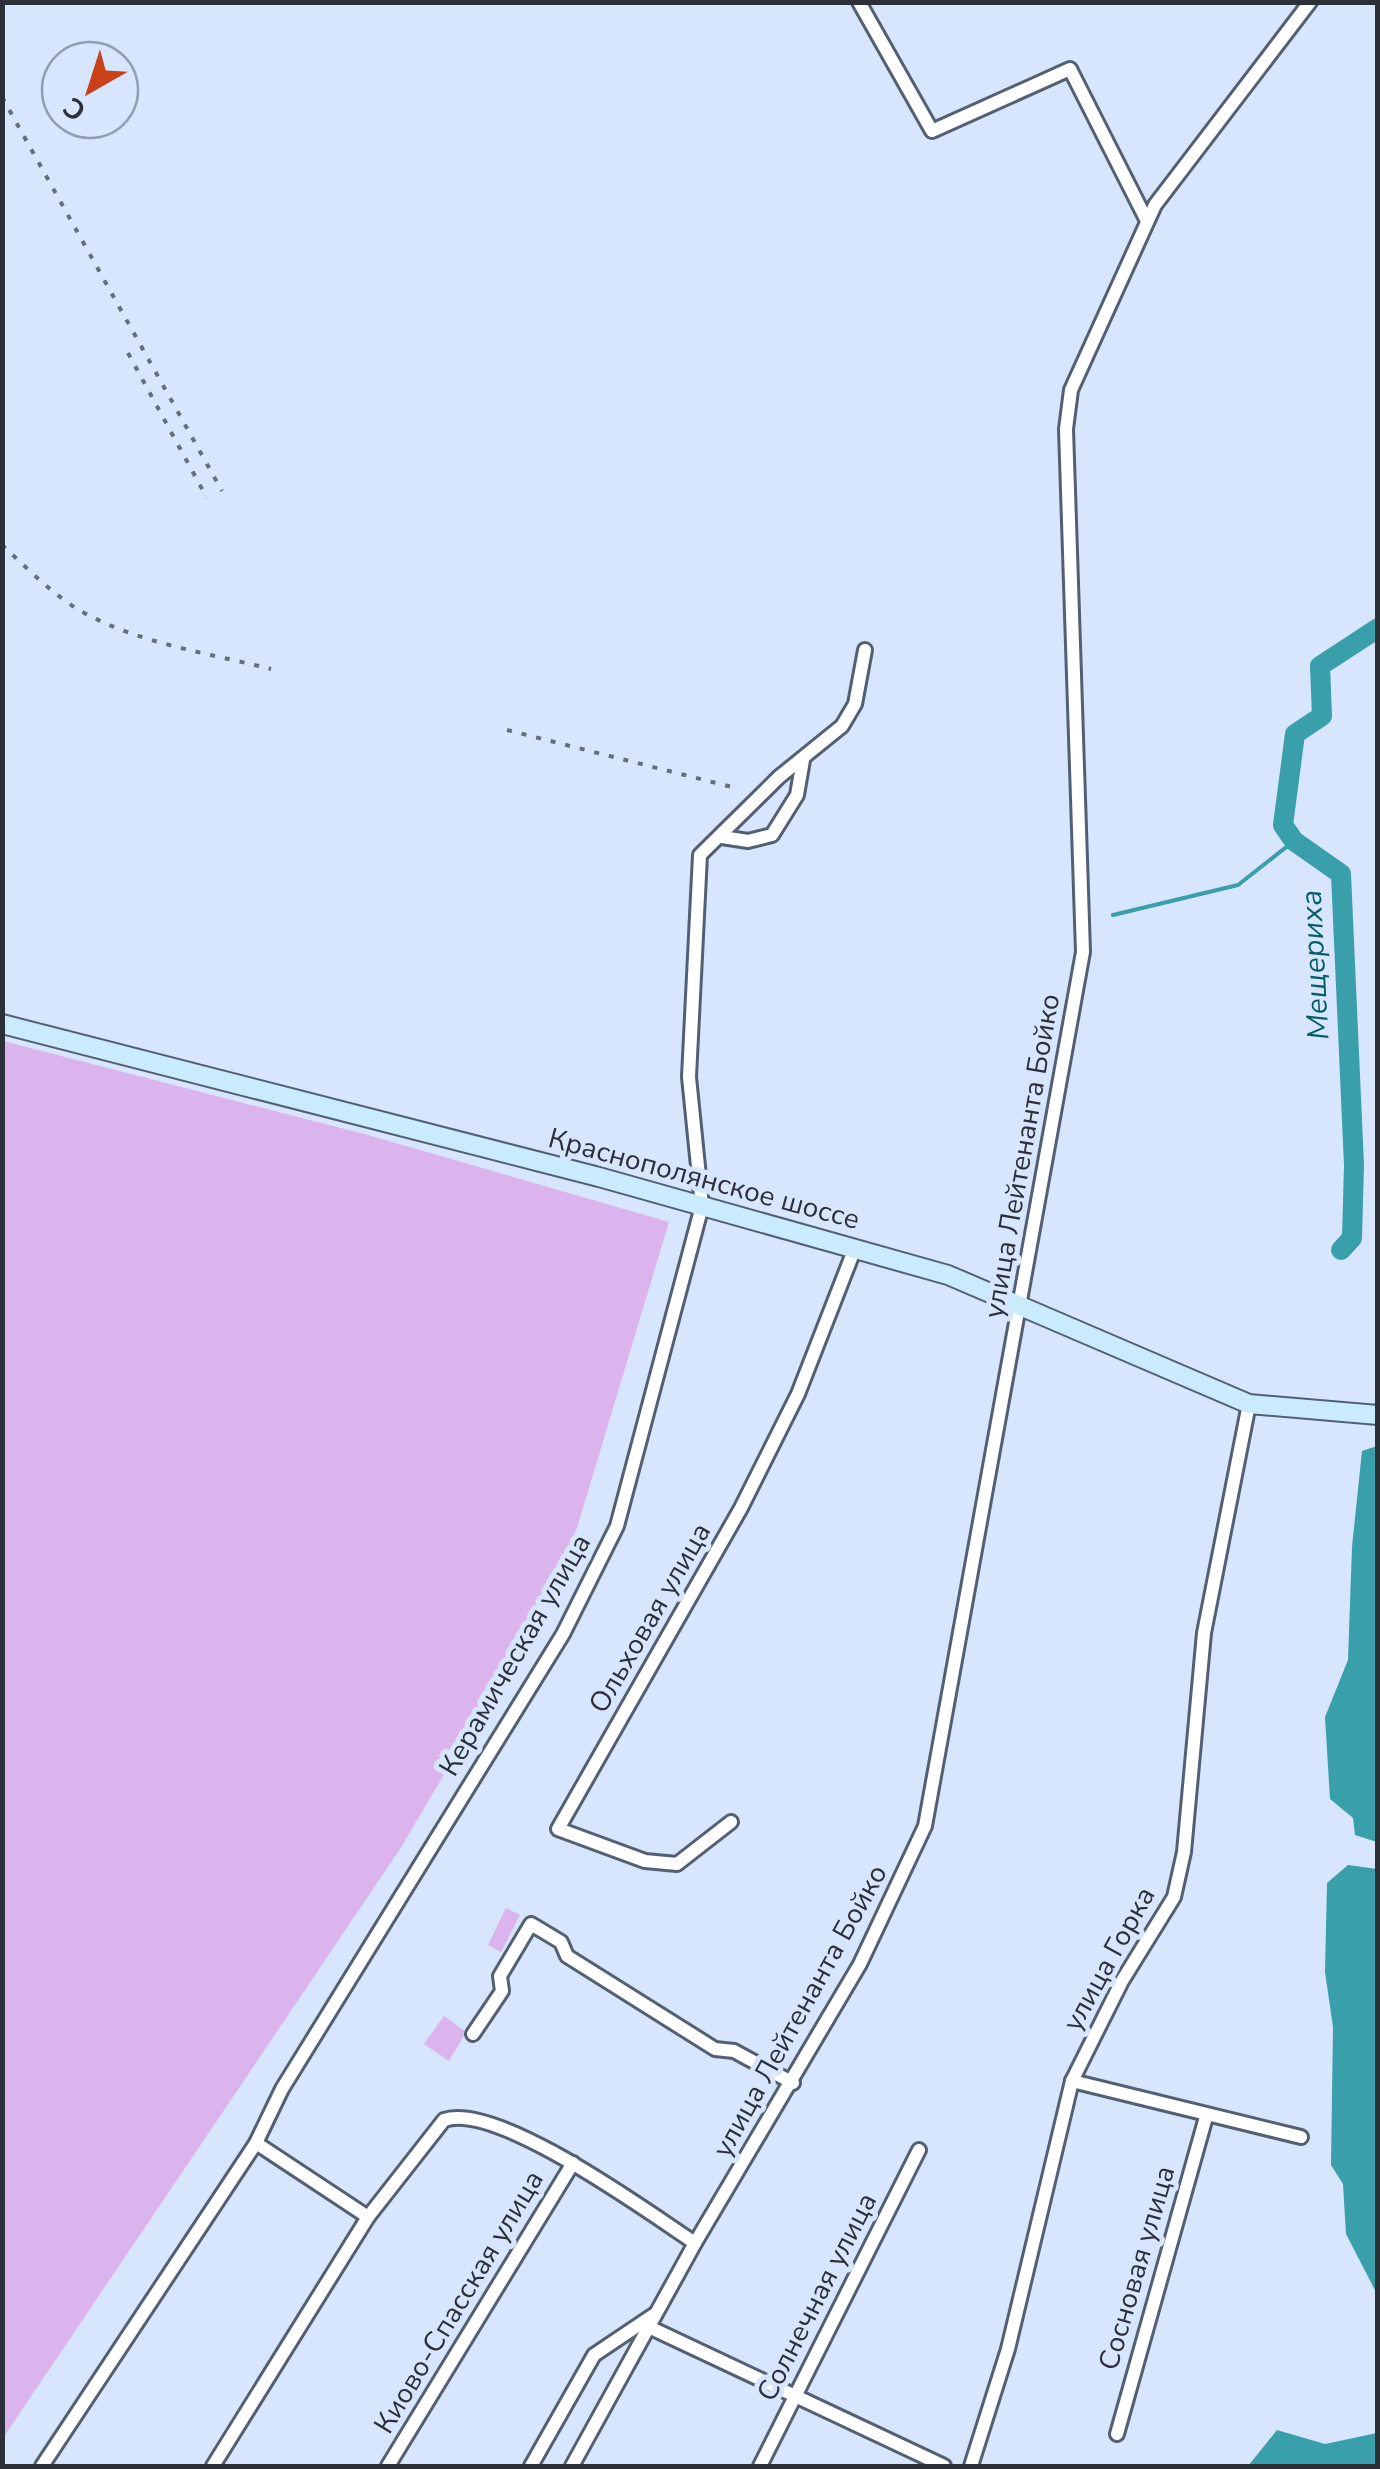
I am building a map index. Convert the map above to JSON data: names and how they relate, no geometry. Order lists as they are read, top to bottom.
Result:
{
  "streets": {
    "main road": ["Краснополянское шоссе"],
    "street": [
      "улица Лейтенанта Бойко",
      "Ольховая улица",
      "Керамическая улица",
      "улица Горка",
      "Сосновая улица",
      "Солнечная улица",
      "Киово-Спасская улица"
    ]
  },
  "crossings": [
    ["улица Лейтенанта Бойко", "Краснополянское шоссе"],
    ["Краснополянское шоссе", "Ольховая улица"],
    ["Краснополянское шоссе", "Керамическая улица"],
    ["Краснополянское шоссе", "улица Горка"]
  ],
  "water": ["Мещериха"],
  "north": "bottom left"
}
